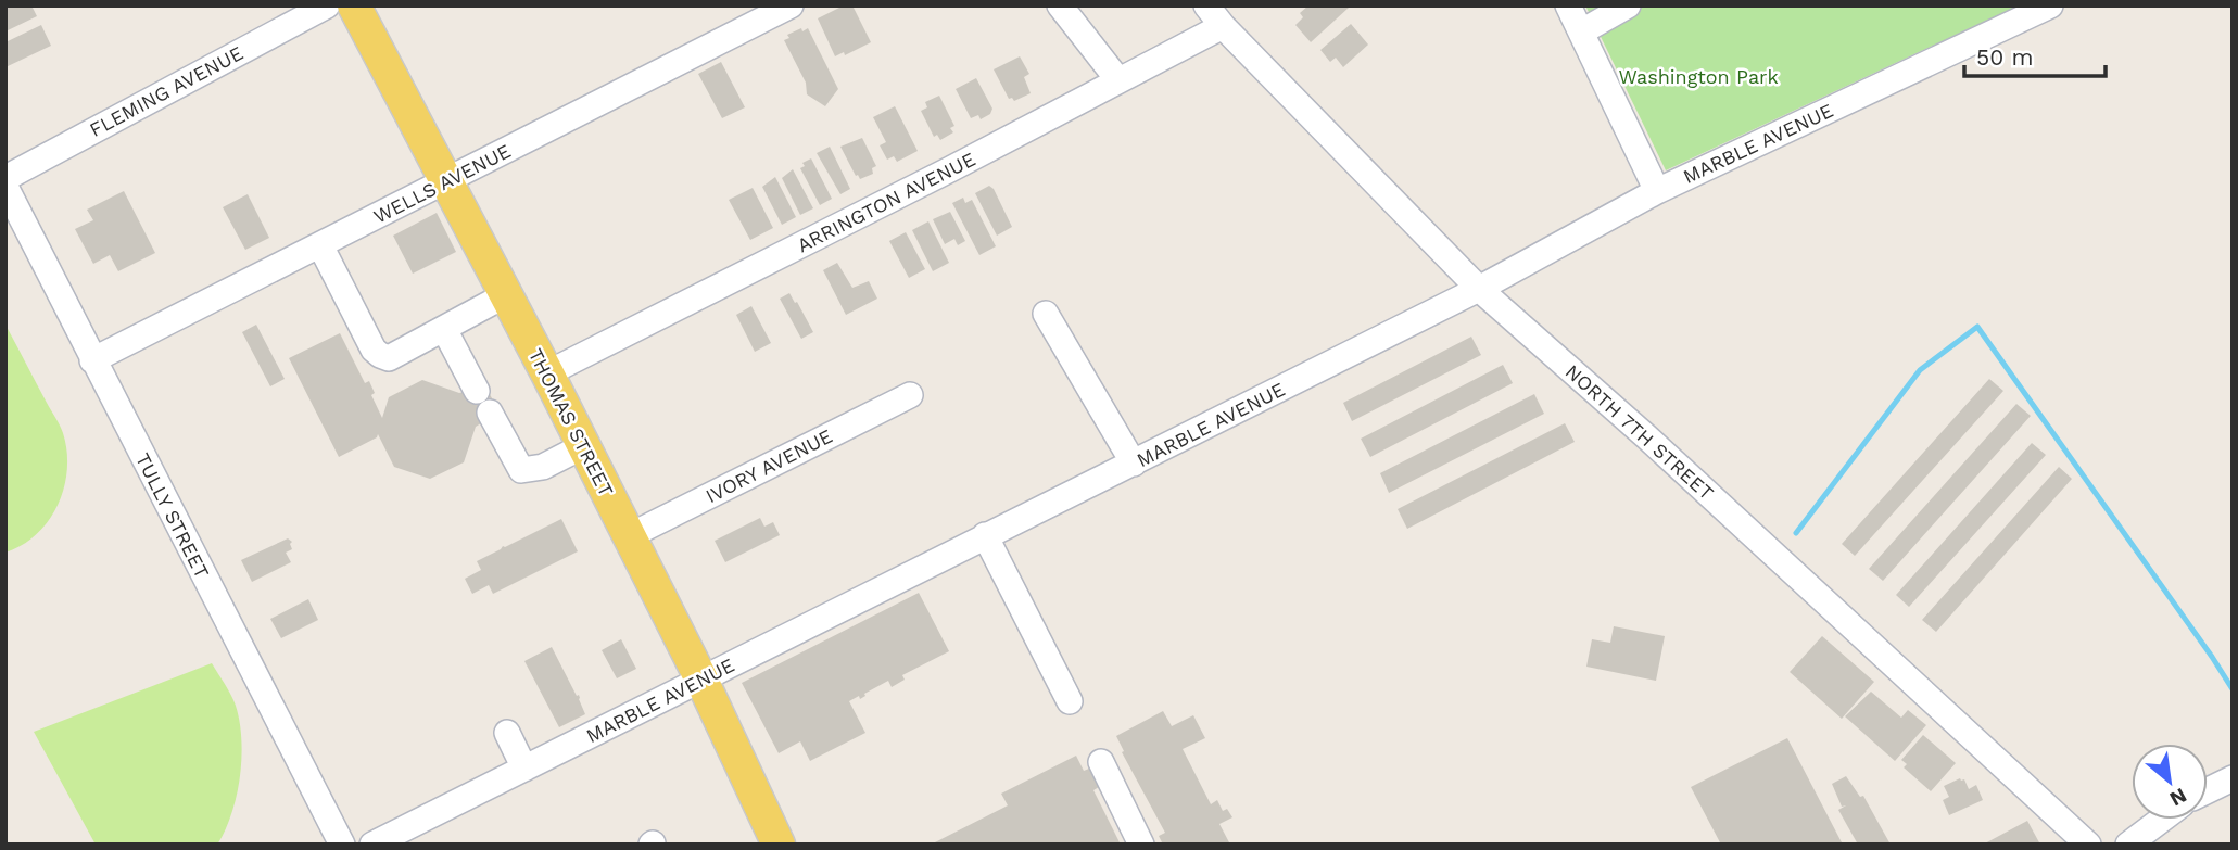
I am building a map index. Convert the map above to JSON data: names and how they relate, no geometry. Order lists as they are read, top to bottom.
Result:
{
  "streets": {
    "main road": ["THOMAS STREET"],
    "street": [
      "FLEMING AVENUE",
      "MARBLE AVENUE",
      "WELLS AVENUE",
      "ARRINGTON AVENUE",
      "NORTH 7TH STREET",
      "IVORY AVENUE",
      "TULLY STREET"
    ]
  },
  "crossings": [
    ["MARBLE AVENUE", "THOMAS STREET"],
    ["MARBLE AVENUE", "NORTH 7TH STREET"],
    ["WELLS AVENUE", "THOMAS STREET"],
    ["WELLS AVENUE", "TULLY STREET"],
    ["ARRINGTON AVENUE", "THOMAS STREET"],
    ["ARRINGTON AVENUE", "NORTH 7TH STREET"],
    ["THOMAS STREET", "IVORY AVENUE"]
  ],
  "parks": ["Washington Park"],
  "scale_bar": "50 m",
  "north": "bottom right"
}
